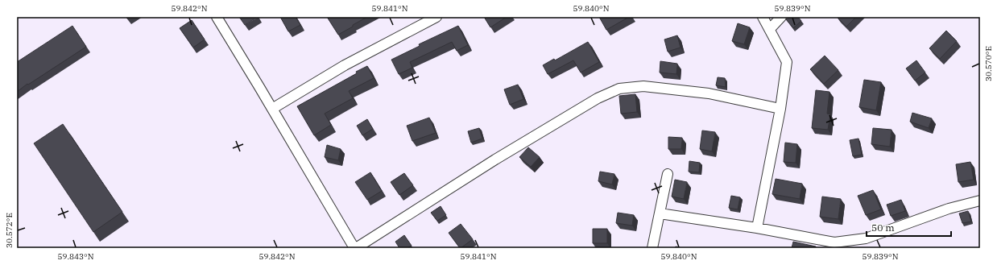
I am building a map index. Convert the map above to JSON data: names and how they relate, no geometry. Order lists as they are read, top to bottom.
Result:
{
  "scale_bar": "50 m",
  "coordinates": [
    "59.842°N",
    "59.841°N",
    "59.840°N",
    "59.839°N",
    "30.570°E",
    "30.572°E",
    "59.843°N"
  ]
}
